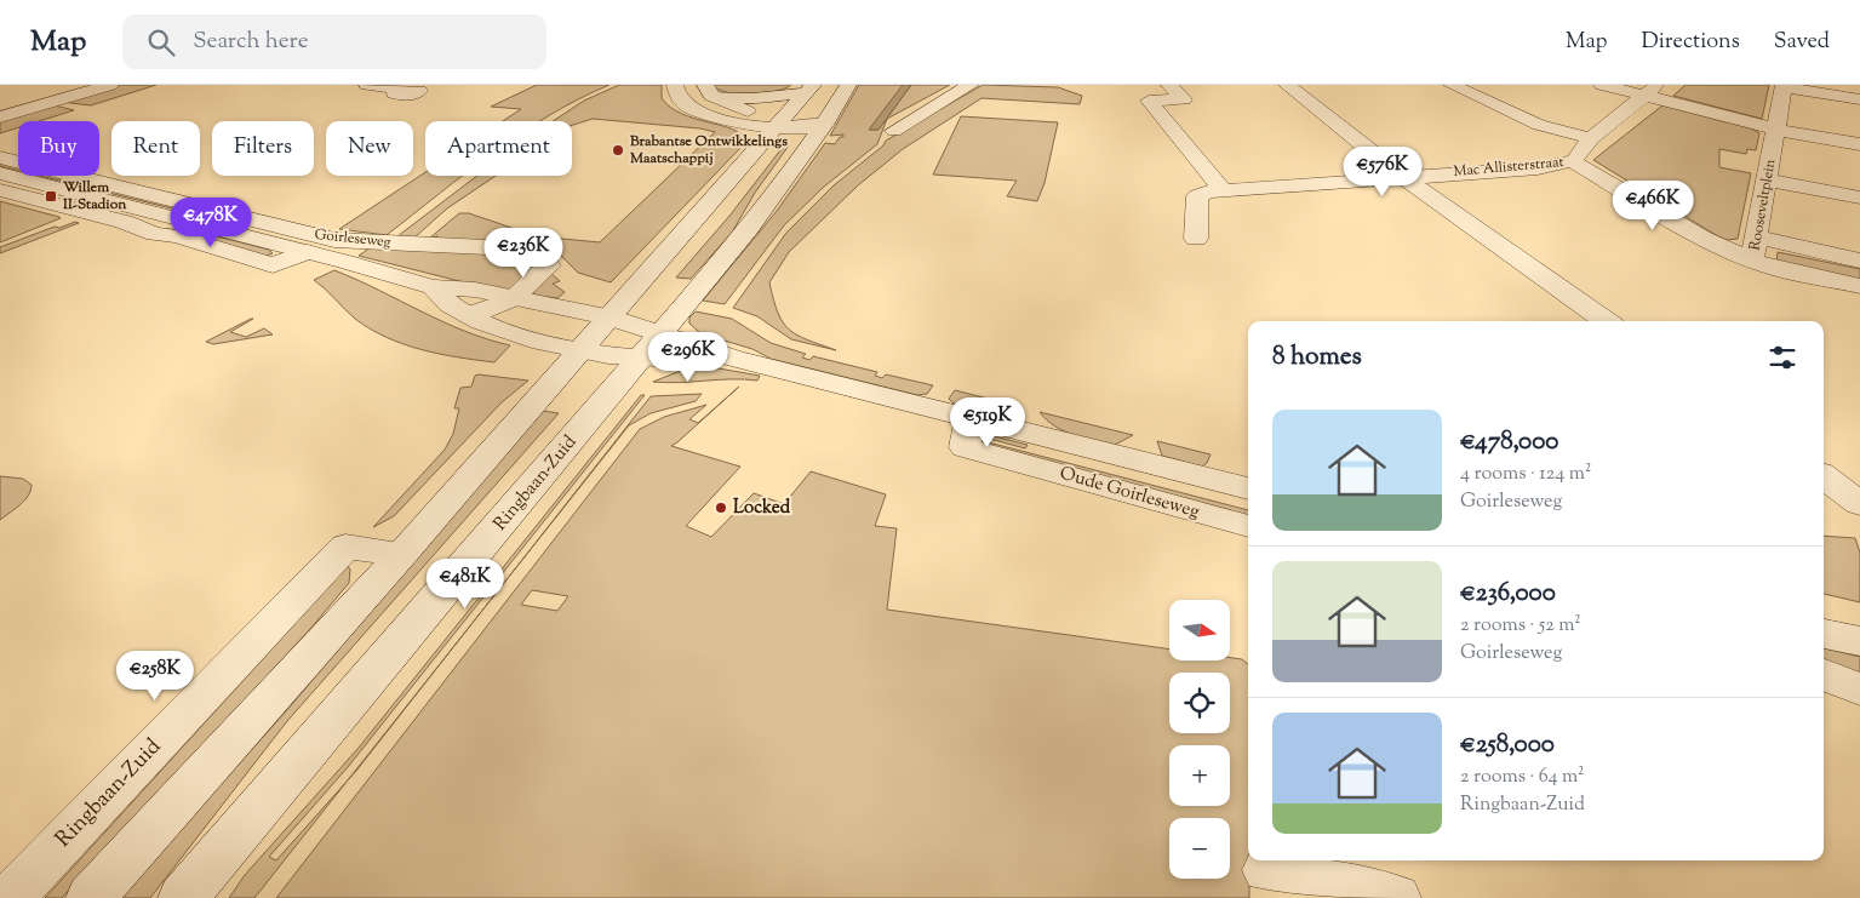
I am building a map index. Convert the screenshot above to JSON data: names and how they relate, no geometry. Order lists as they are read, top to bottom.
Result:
{
  "streets": {
    "street": [
      "Mac Allisterstraat",
      "Rooseveltplein",
      "Goirleseweg",
      "Ringbaan-Zuid",
      "Oude Goirleseweg"
    ]
  },
  "crossings": [
    ["Mac Allisterstraat", "Rooseveltplein"],
    ["Goirleseweg", "Ringbaan-Zuid"],
    ["Goirleseweg", "Oude Goirleseweg"],
    ["Ringbaan-Zuid", "Oude Goirleseweg"]
  ],
  "places": {
    "other": ["Brabantse Ontwikkelings Maatschappij", "Locked"],
    "transit": ["Willem II-Stadion"]
  },
  "north": "right",
  "page": {
    "header": "Map",
    "search": "Search here",
    "nav": ["Map", "Directions", "Saved"],
    "chip": [
      "Buy",
      "Rent",
      "Filters",
      "New",
      "Apartment"
    ],
    "price": [
      "€576K",
      "€466K",
      "€478K",
      "€236K",
      "€296K",
      "€519K",
      "€481K",
      "€258K"
    ],
    "heading": "8 homes",
    "list": [
      {
        "name": "€478,000",
        "note": "4 rooms · 124 m² · Goirleseweg"
      },
      {
        "name": "€236,000",
        "note": "2 rooms · 52 m² · Goirleseweg"
      },
      {
        "name": "€258,000",
        "note": "2 rooms · 64 m² · Ringbaan-Zuid"
      }
    ],
    "map_buttons": ["+", "−"]
  }
}
